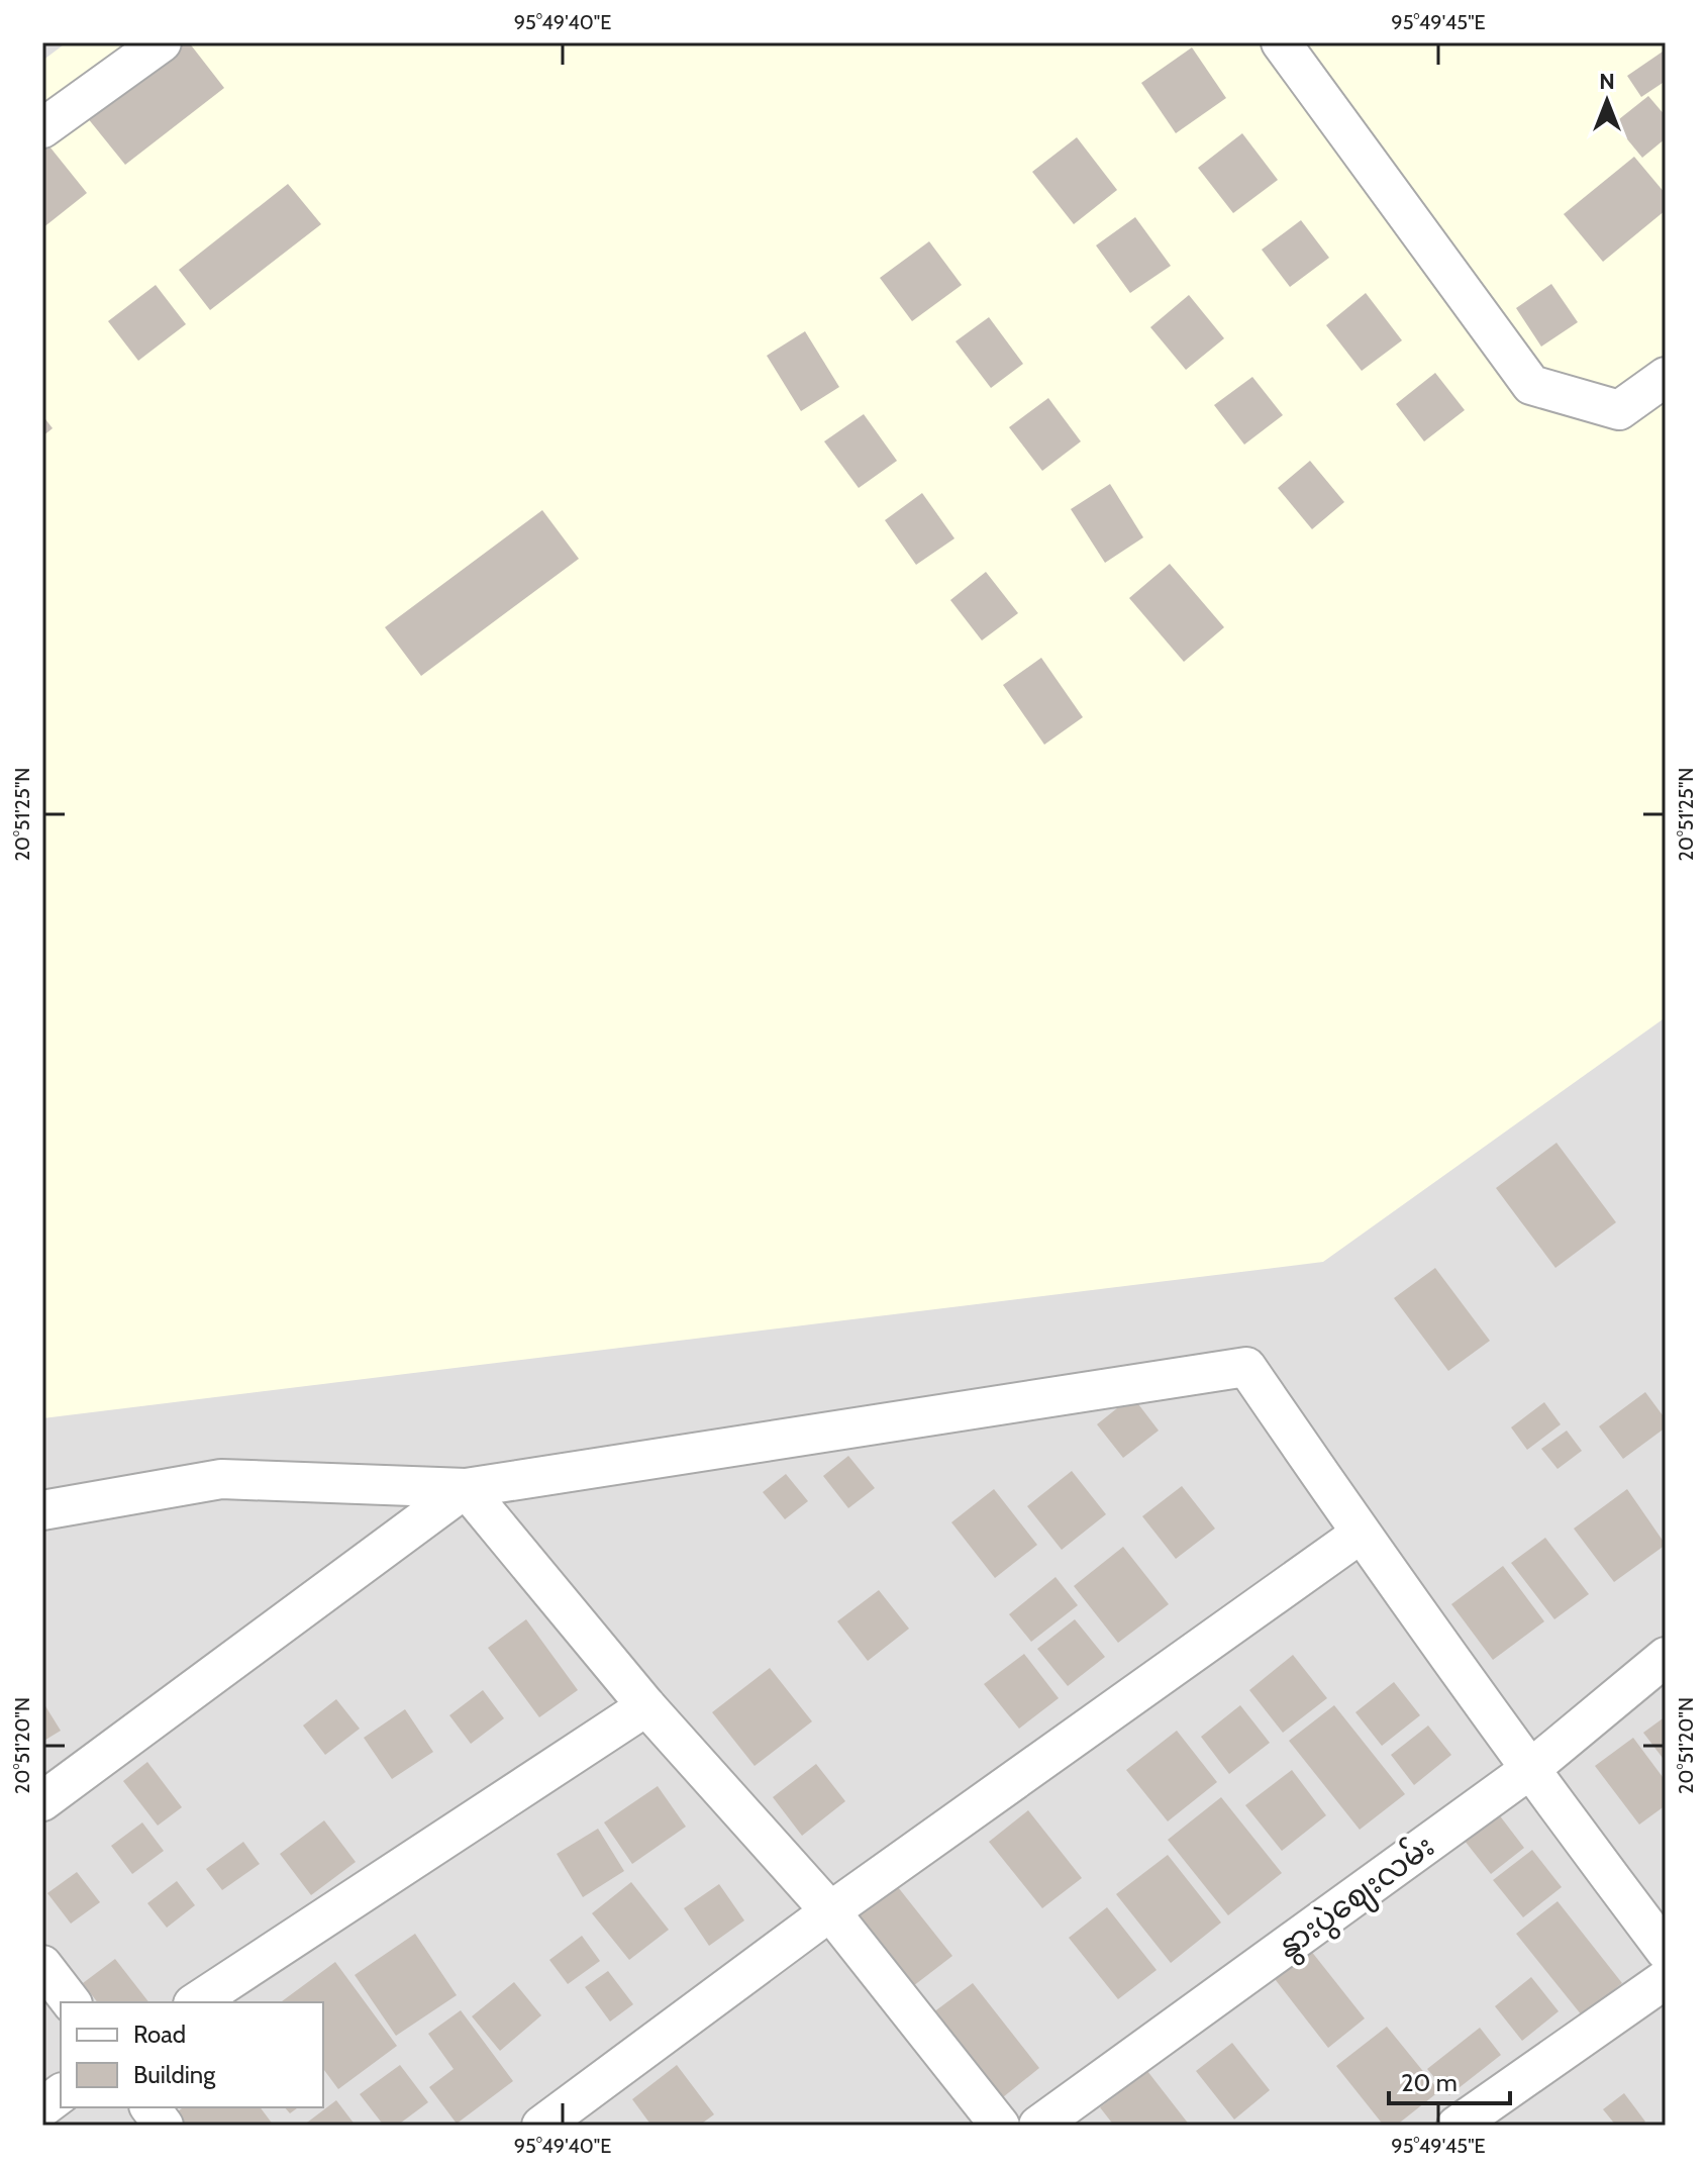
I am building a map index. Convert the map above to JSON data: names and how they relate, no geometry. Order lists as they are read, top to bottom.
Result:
{
  "streets": {
    "street": ["နွားပွဲဈေးလမ်း"]
  },
  "legend": ["Road", "Building"],
  "scale_bar": "20 m",
  "north": "top",
  "coordinates": [
    "95°49'40\"E",
    "95°49'45\"E",
    "20°51'25\"N",
    "20°51'20\"N"
  ]
}
